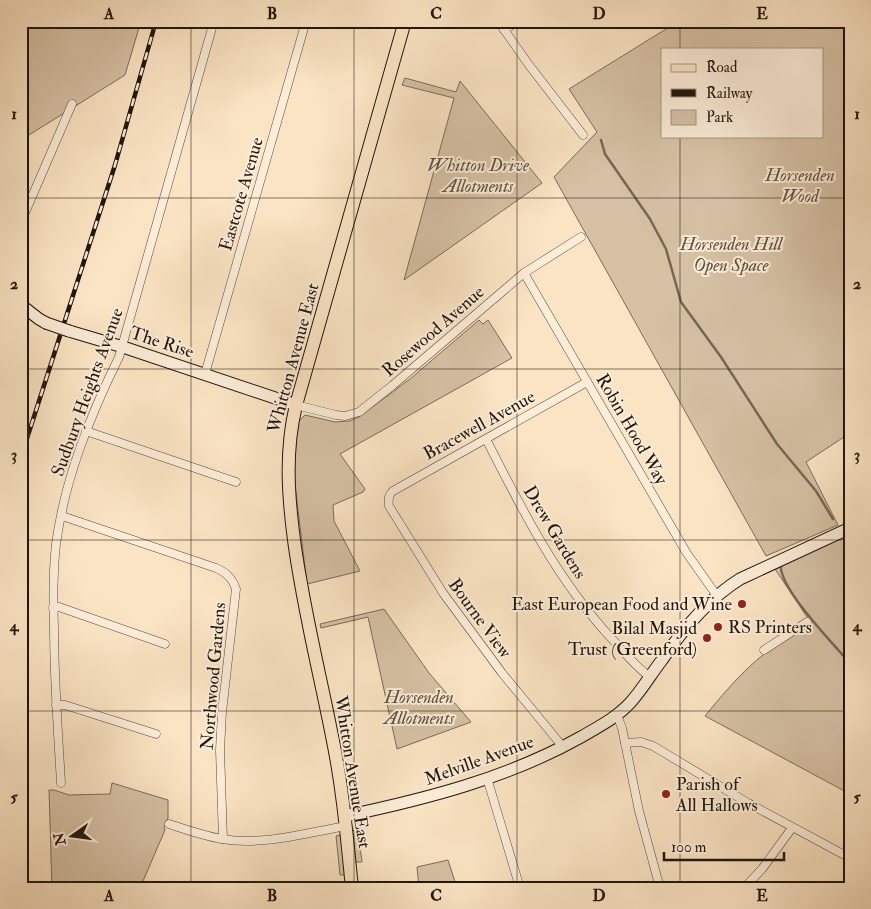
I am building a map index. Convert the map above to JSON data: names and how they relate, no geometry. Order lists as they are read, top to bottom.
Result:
{
  "streets": {
    "main road": ["Whitton Avenue East"],
    "street": [
      "Eastcote Avenue",
      "Rosewood Avenue",
      "The Rise",
      "Sudbury Heights Avenue",
      "Bracewell Avenue",
      "Robin Hood Way",
      "Drew Gardens",
      "Bourne View",
      "Northwood Gardens",
      "Melville Avenue"
    ]
  },
  "crossings": [
    ["Eastcote Avenue", "The Rise"],
    ["Rosewood Avenue", "The Rise"],
    ["Rosewood Avenue", "Whitton Avenue East"],
    ["Rosewood Avenue", "Robin Hood Way"],
    ["The Rise", "Whitton Avenue East"],
    ["The Rise", "Sudbury Heights Avenue"],
    ["Whitton Avenue East", "Melville Avenue"],
    ["Sudbury Heights Avenue", "Northwood Gardens"],
    ["Bracewell Avenue", "Robin Hood Way"],
    ["Bracewell Avenue", "Drew Gardens"],
    ["Bracewell Avenue", "Bourne View"],
    ["Robin Hood Way", "Melville Avenue"],
    ["Drew Gardens", "Melville Avenue"],
    ["Bourne View", "Melville Avenue"]
  ],
  "parks": [
    "Whitton Drive Allotments",
    "Horsenden Wood",
    "Horsenden Hill Open Space",
    "Horsenden Allotments"
  ],
  "places": [
    "East European Food and Wine",
    "RS Printers",
    "Bilal Masjid Trust (Greenford)",
    "Parish of All Hallows"
  ],
  "legend": ["Road", "Railway", "Park"],
  "scale_bar": "100 m",
  "north": "left",
  "grid": {
    "columns": [
      "A",
      "B",
      "C",
      "D",
      "E"
    ],
    "rows": [
      "1",
      "2",
      "3",
      "4",
      "5"
    ]
  }
}
